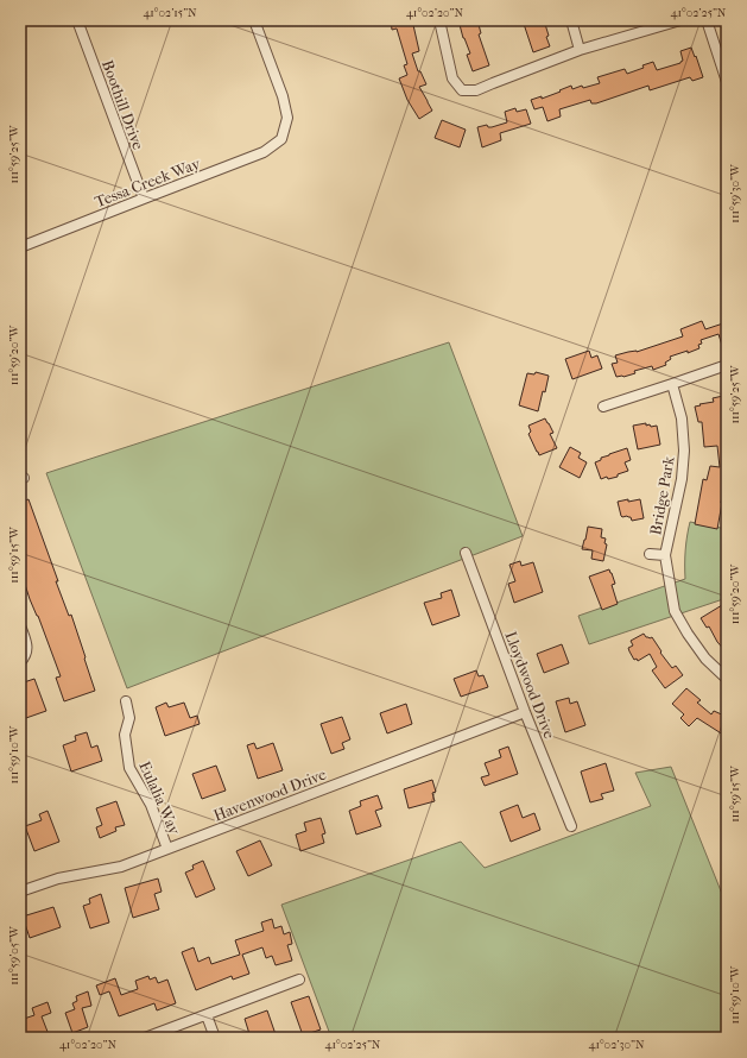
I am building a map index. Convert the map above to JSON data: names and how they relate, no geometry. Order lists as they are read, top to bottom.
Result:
{
  "streets": {
    "street": [
      "Boothill Drive",
      "Tessa Creek Way",
      "Bridge Park",
      "Lloydwood Drive",
      "Havenwood Drive",
      "Eulalia Way"
    ]
  },
  "crossings": [
    ["Boothill Drive", "Tessa Creek Way"],
    ["Lloydwood Drive", "Havenwood Drive"],
    ["Havenwood Drive", "Eulalia Way"]
  ],
  "coordinates": [
    "41°02'15\"N",
    "41°02'20\"N",
    "41°02'25\"N",
    "111°59'25\"W",
    "111°59'30\"W",
    "111°59'20\"W",
    "111°59'15\"W",
    "111°59'10\"W",
    "111°59'05\"W",
    "41°02'30\"N"
  ]
}
